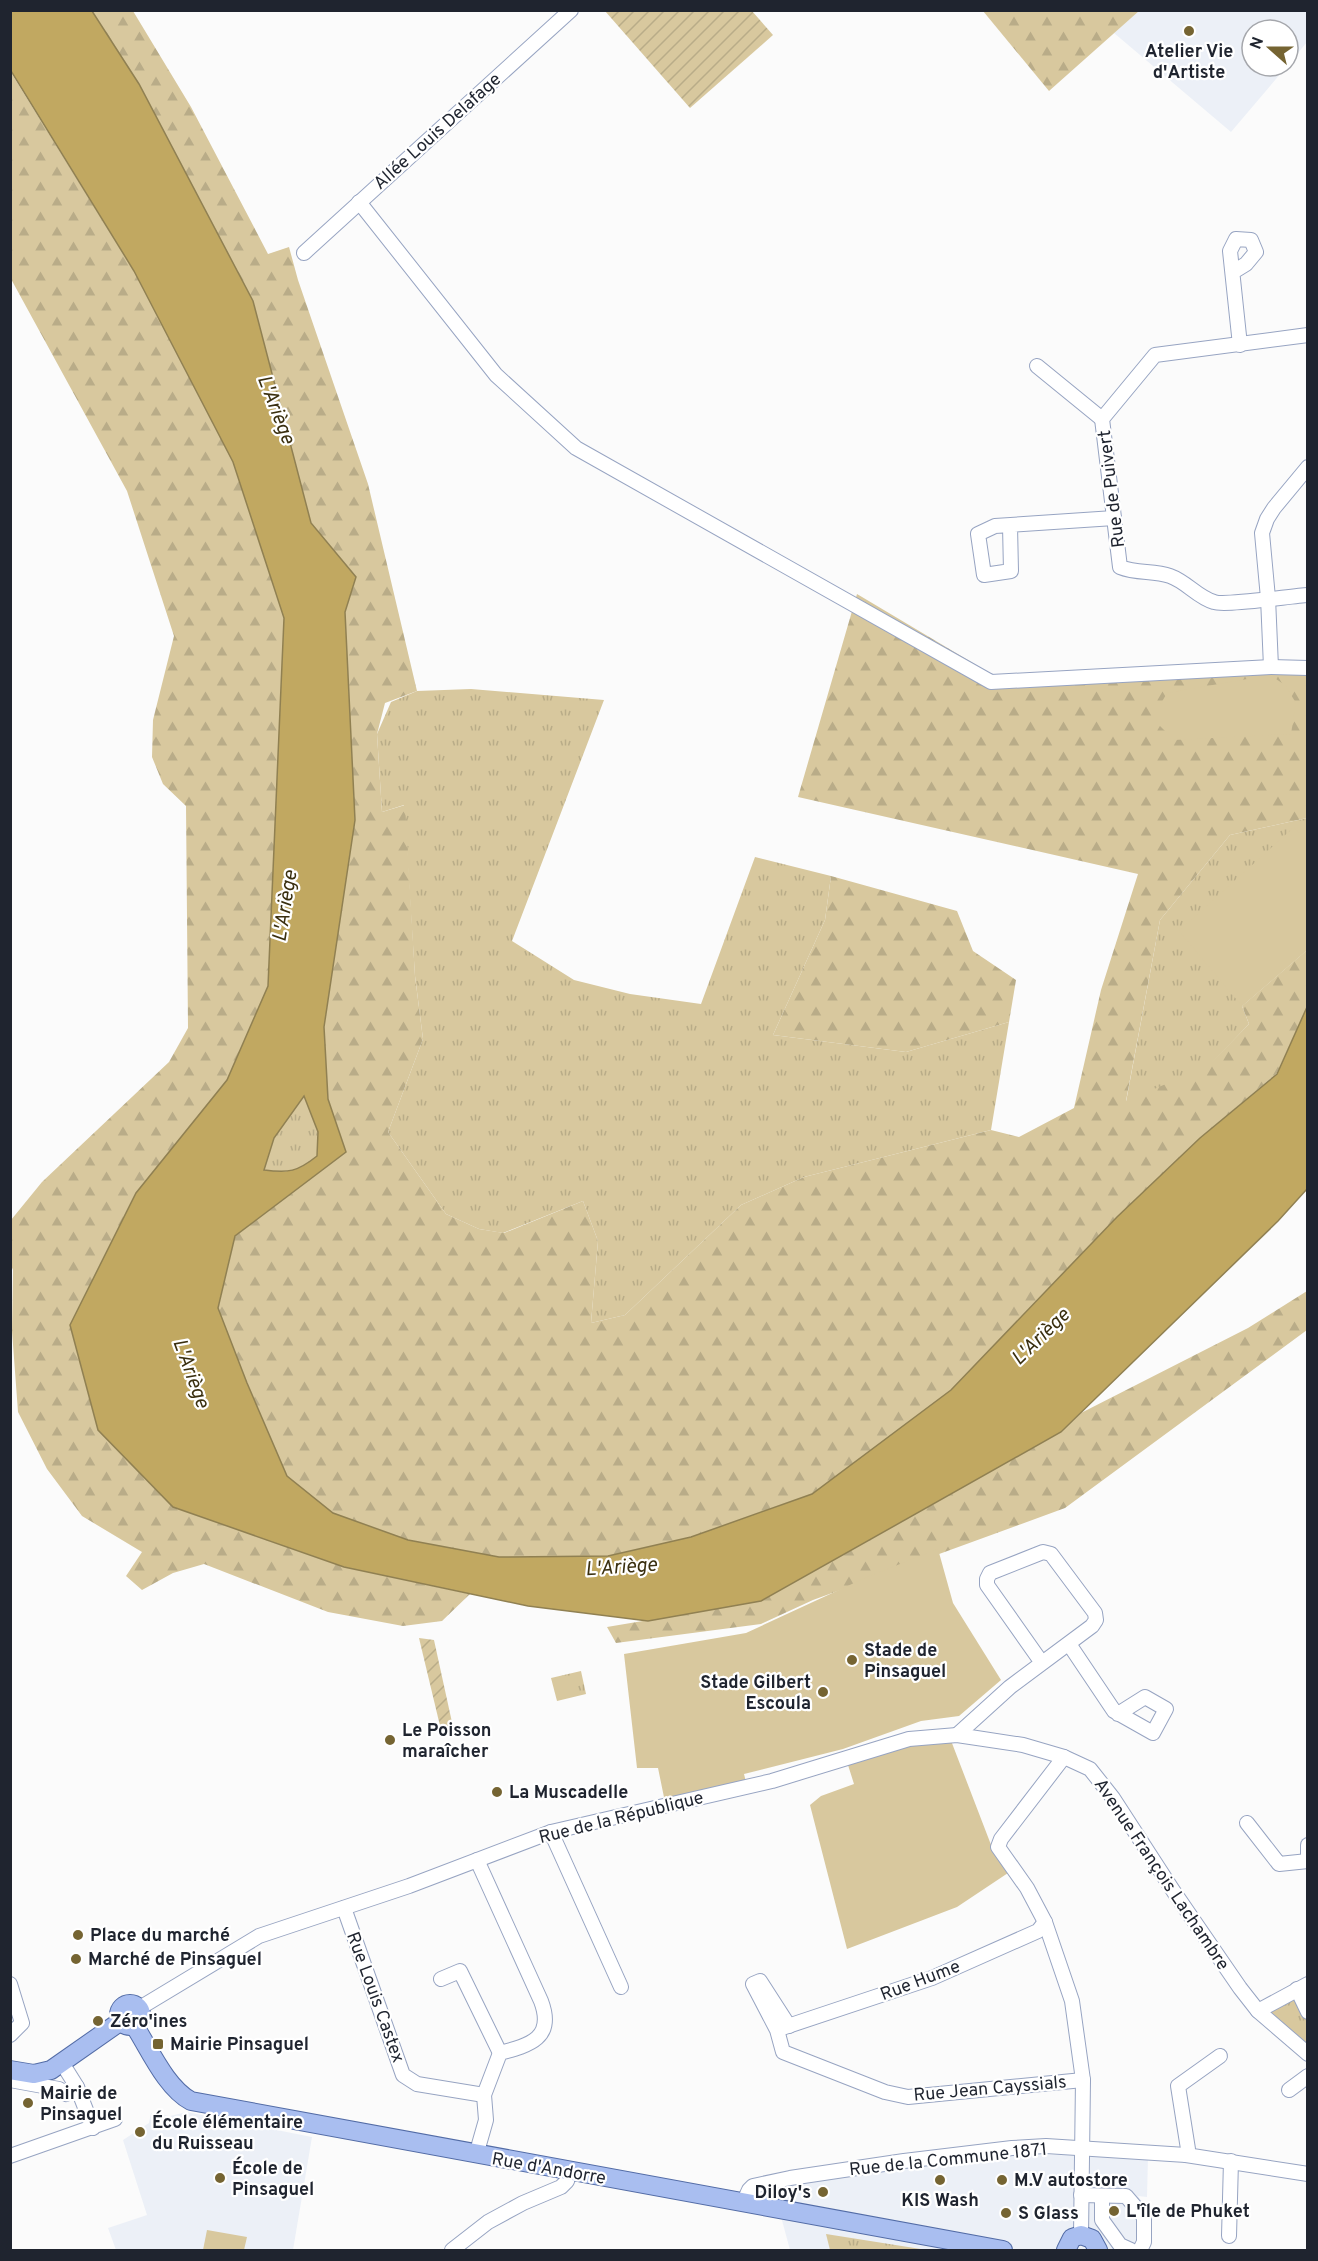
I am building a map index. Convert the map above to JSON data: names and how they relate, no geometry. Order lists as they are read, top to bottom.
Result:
{
  "streets": {
    "main road": ["Rue d'Andorre"],
    "street": [
      "Allée Louis Delafage",
      "Rue de Puivert",
      "Rue de la République",
      "Avenue François Lachambre",
      "Rue Hume",
      "Rue Louis Castex",
      "Rue Jean Cayssials",
      "Rue de la Commune 1871"
    ]
  },
  "crossings": [
    ["Rue de la République", "Avenue François Lachambre"],
    ["Rue de la République", "Rue Louis Castex"],
    ["Rue de la République", "Rue d'Andorre"],
    ["Rue Hume", "Rue Jean Cayssials"],
    ["Rue de la Commune 1871", "Rue d'Andorre"]
  ],
  "water": ["L'Ariège"],
  "places": {
    "other": [
      "Atelier Vie d'Artiste",
      "Stade de Pinsaguel",
      "Stade Gilbert Escoula",
      "Le Poisson maraîcher",
      "La Muscadelle",
      "Place du marché",
      "Marché de Pinsaguel",
      "Zéro'ines",
      "Mairie de Pinsaguel",
      "École élémentaire du Ruisseau",
      "École de Pinsaguel",
      "KIS Wash",
      "M.V autostore",
      "Diloy's",
      "L'île de Phuket",
      "S Glass"
    ],
    "transit": ["Mairie Pinsaguel"]
  },
  "north": "left"
}
